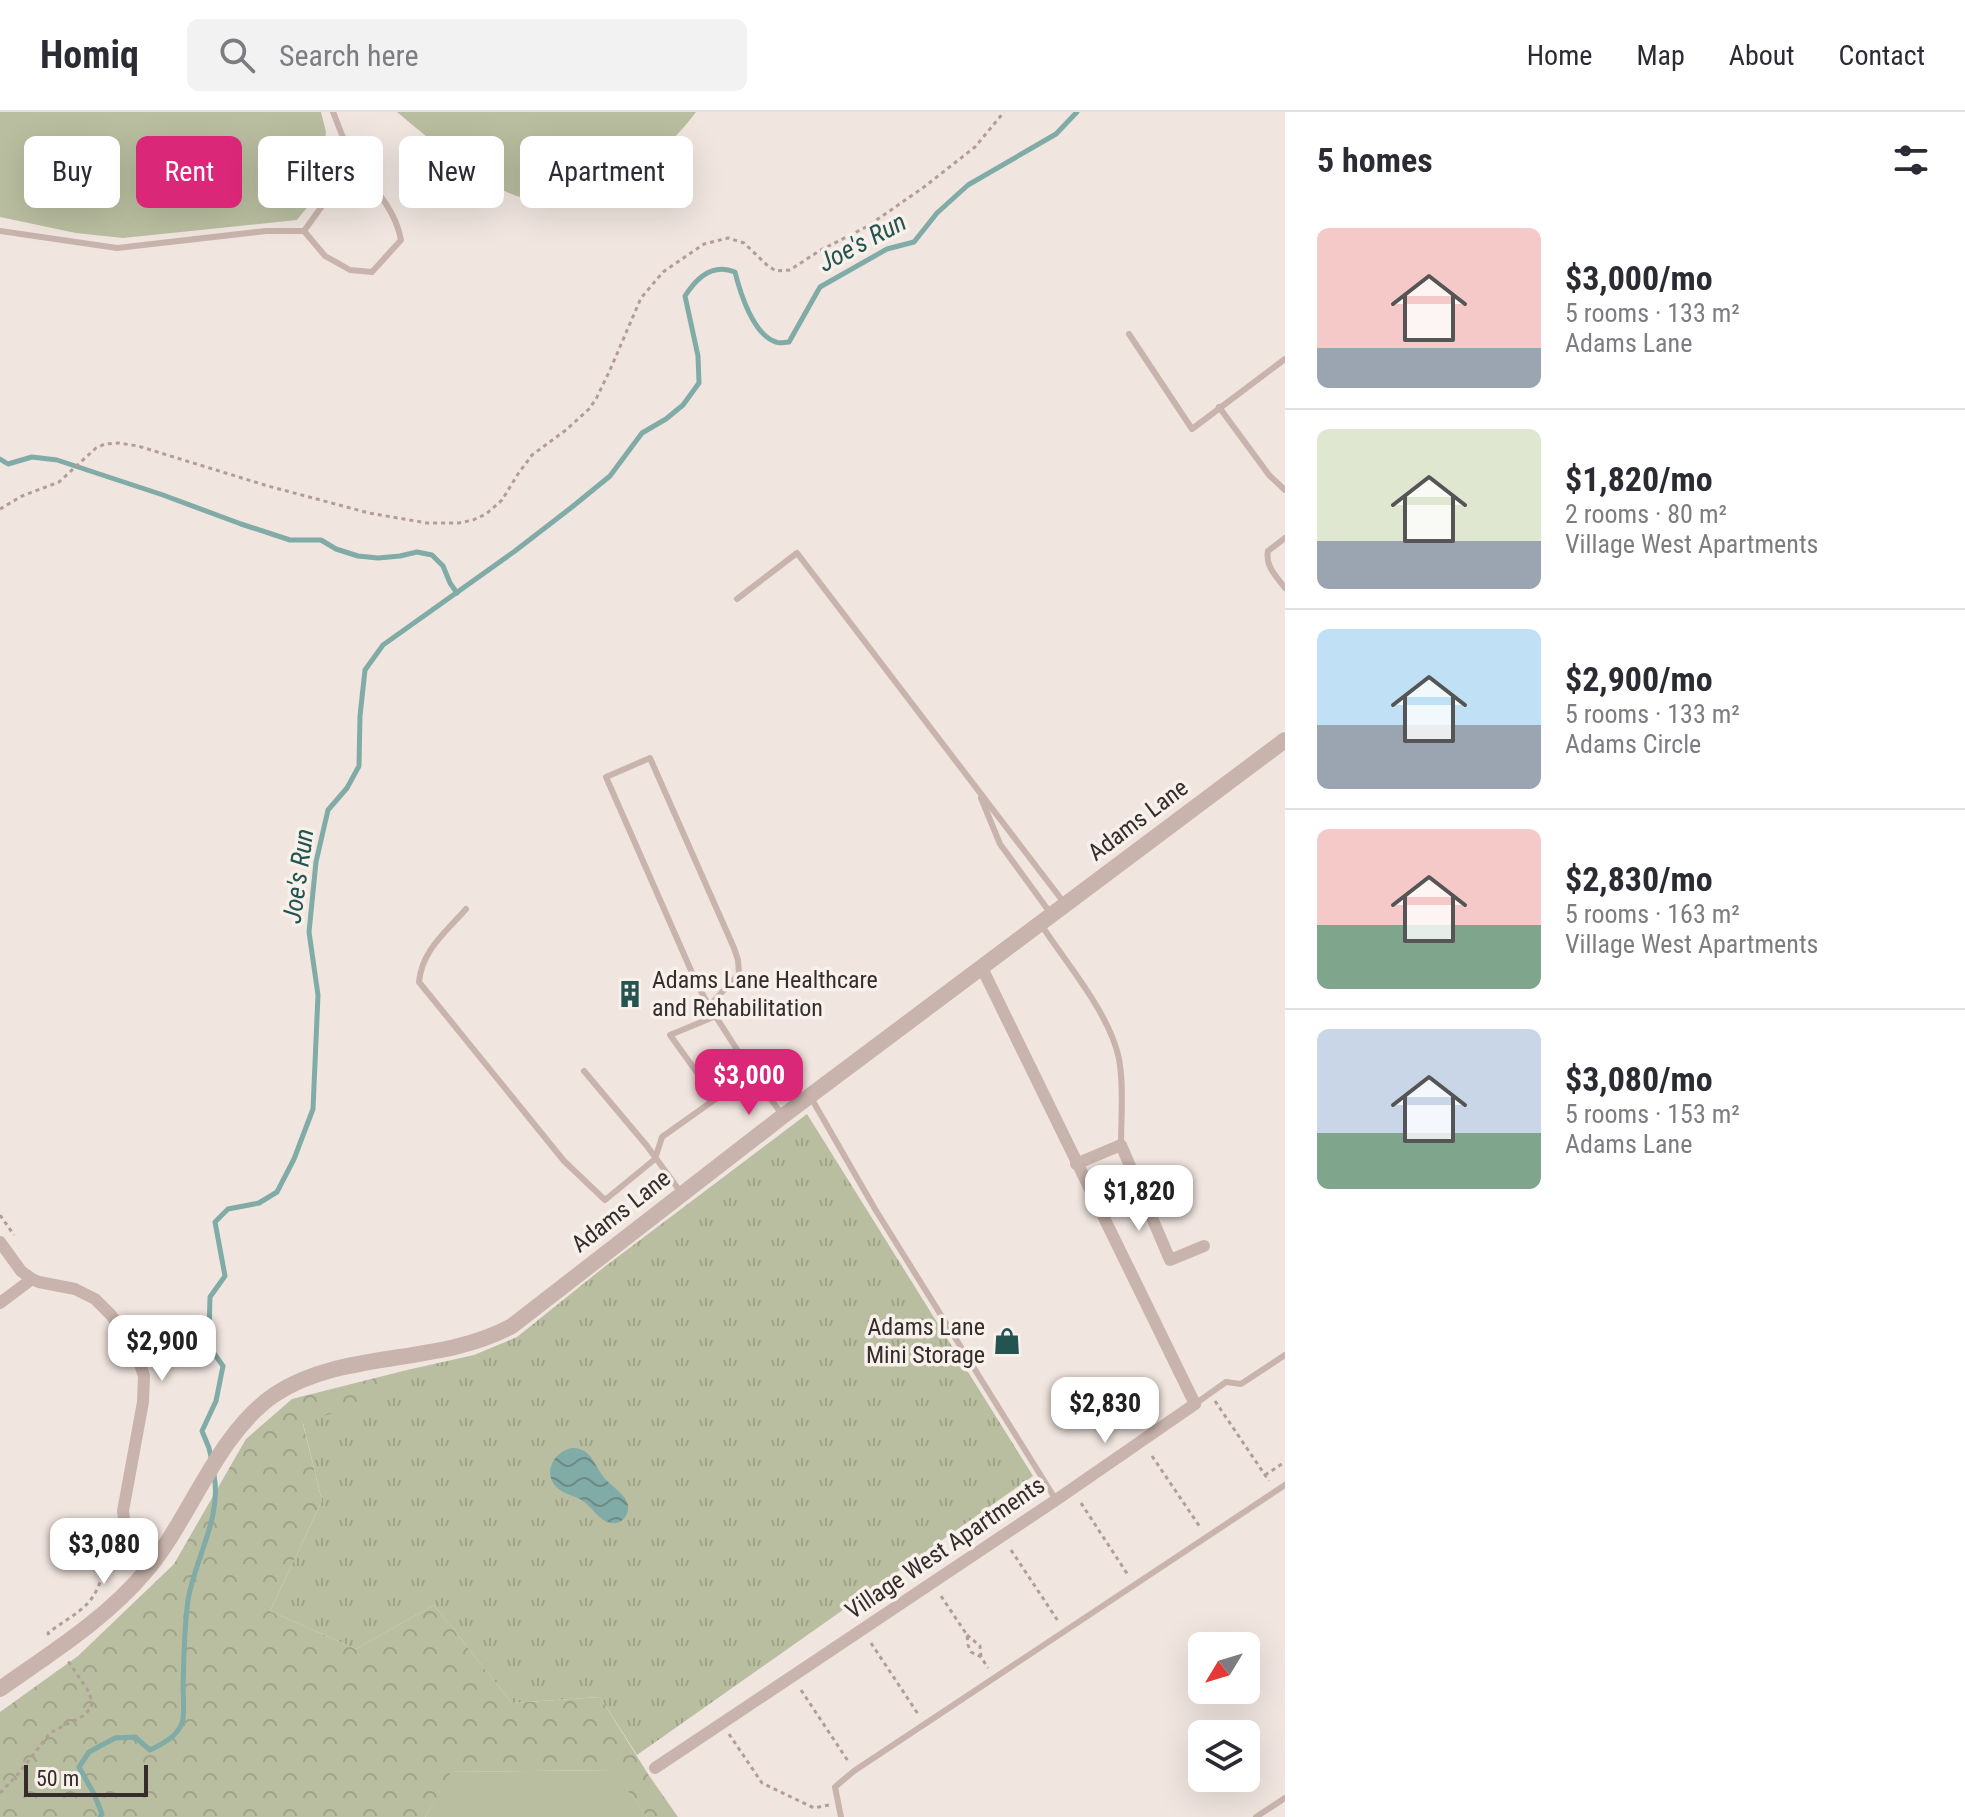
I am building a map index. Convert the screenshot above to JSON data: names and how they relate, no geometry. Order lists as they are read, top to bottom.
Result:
{
  "streets": {
    "street": ["Adams Lane", "Village West Apartments"]
  },
  "water": ["Joe's Run"],
  "places": {
    "building": ["Adams Lane Healthcare and Rehabilitation"],
    "shop": ["Adams Lane Mini Storage"]
  },
  "scale_bar": "50 m",
  "north": "bottom left",
  "page": {
    "header": "Homiq",
    "search": "Search here",
    "nav": [
      "Home",
      "Map",
      "About",
      "Contact"
    ],
    "heading": "5 homes",
    "chip": [
      "Buy",
      "Rent",
      "Filters",
      "New",
      "Apartment"
    ],
    "list": [
      {
        "name": "$3,000/mo",
        "note": "5 rooms · 133 m² · Adams Lane"
      },
      {
        "name": "$1,820/mo",
        "note": "2 rooms · 80 m² · Village West Apartments"
      },
      {
        "name": "$2,900/mo",
        "note": "5 rooms · 133 m² · Adams Circle"
      },
      {
        "name": "$2,830/mo",
        "note": "5 rooms · 163 m² · Village West Apartments"
      },
      {
        "name": "$3,080/mo",
        "note": "5 rooms · 153 m² · Adams Lane"
      }
    ],
    "price": [
      "$3,000",
      "$1,820",
      "$2,900",
      "$2,830",
      "$3,080"
    ],
    "scale": "50 m"
  }
}
